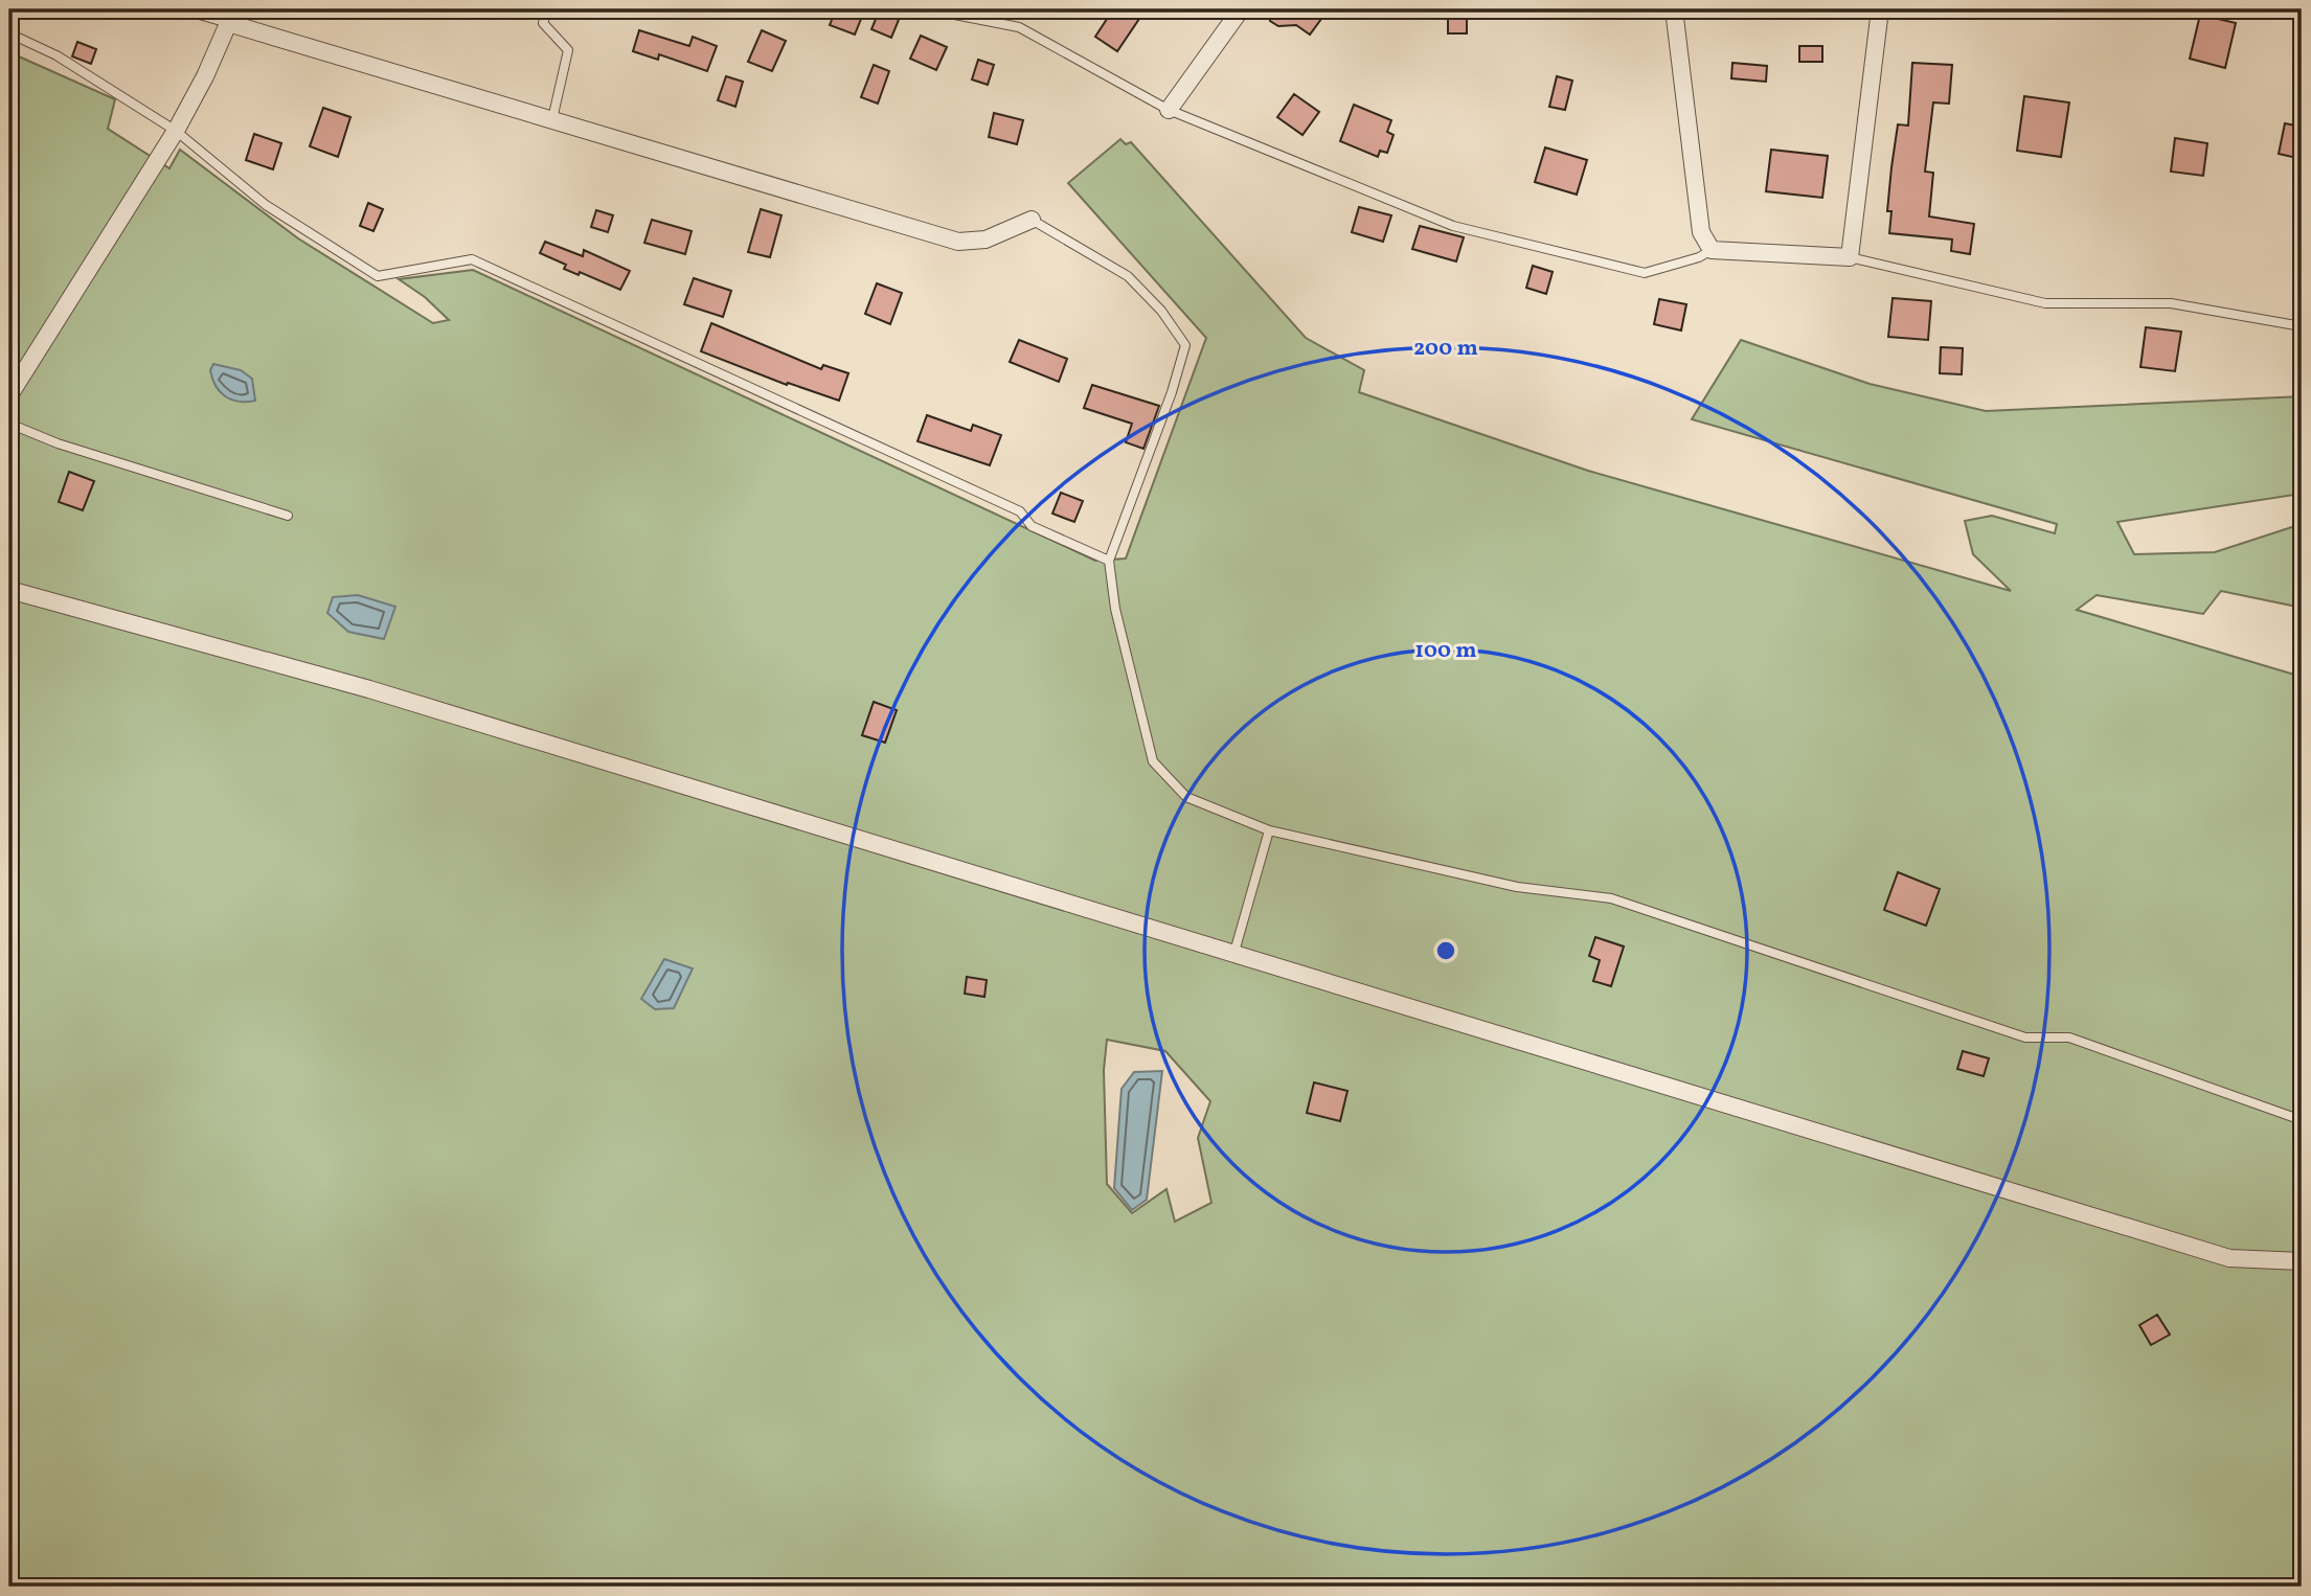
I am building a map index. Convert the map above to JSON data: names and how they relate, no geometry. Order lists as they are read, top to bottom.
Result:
{
  "rings": ["200 m", "100 m"]
}
